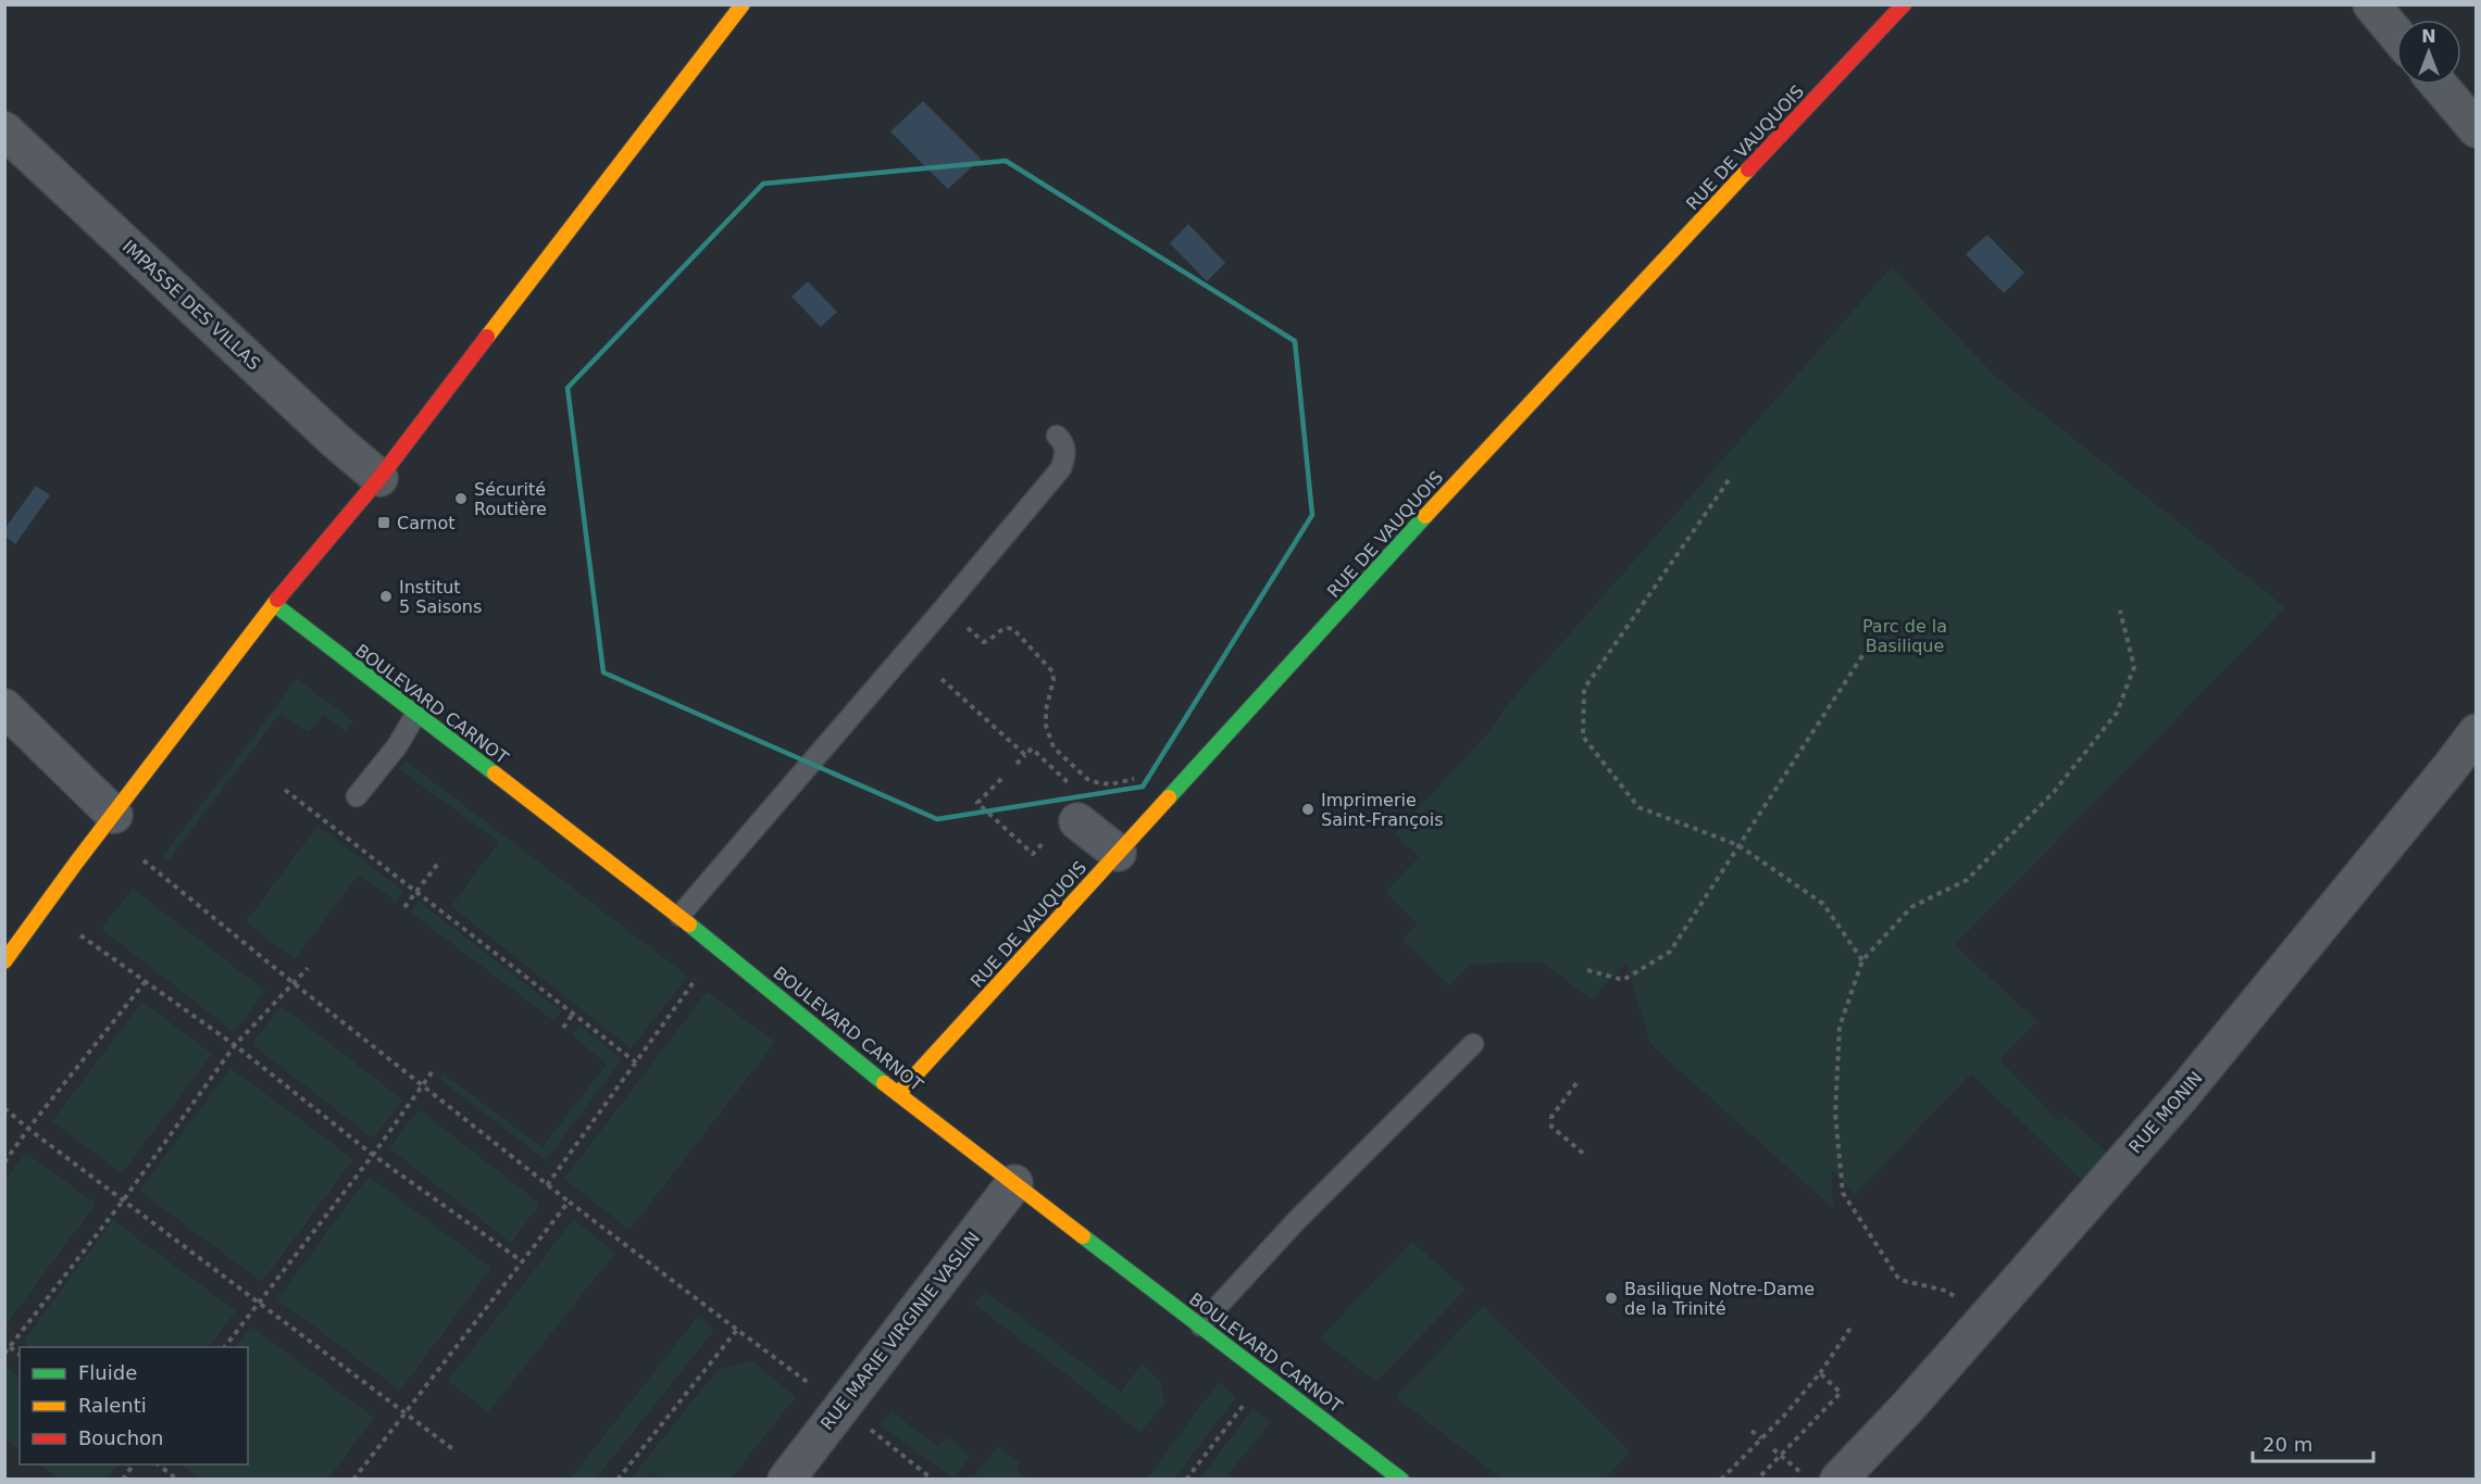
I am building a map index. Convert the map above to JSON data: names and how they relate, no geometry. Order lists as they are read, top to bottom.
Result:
{
  "streets": {
    "street": [
      "RUE DE VAUQUOIS",
      "IMPASSE DES VILLAS",
      "BOULEVARD CARNOT",
      "RUE MONIN",
      "RUE MARIE VIRGINIE VASLIN"
    ]
  },
  "crossings": [
    ["RUE DE VAUQUOIS", "BOULEVARD CARNOT"],
    ["BOULEVARD CARNOT", "RUE MARIE VIRGINIE VASLIN"]
  ],
  "parks": ["Parc de la Basilique"],
  "places": {
    "other": [
      "Sécurité Routière",
      "Institut 5 Saisons",
      "Imprimerie Saint-François",
      "Basilique Notre-Dame de la Trinité"
    ],
    "transit": ["Carnot"]
  },
  "legend": ["Fluide", "Ralenti", "Bouchon"],
  "scale_bar": "20 m",
  "north": "top"
}
